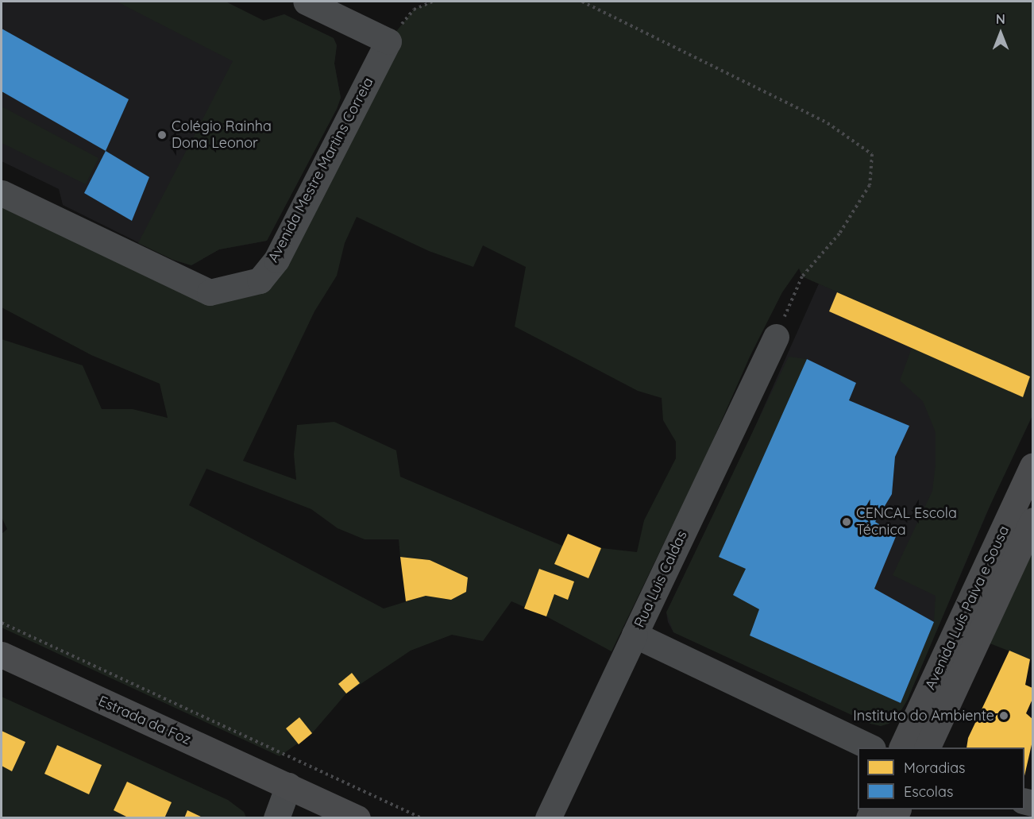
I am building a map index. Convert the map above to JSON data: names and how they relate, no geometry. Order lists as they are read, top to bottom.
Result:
{
  "streets": {
    "main road": ["Avenida Luís Paiva e Sousa", "Estrada da Foz"],
    "street": ["Avenida Mestre Martins Correia", "Rua Luis Caldas"]
  },
  "places": ["Colégio Rainha Dona Leonor", "CENCAL Escola Técnica", "Instituto do Ambiente"],
  "legend": ["Moradias", "Escolas"],
  "north": "top"
}
